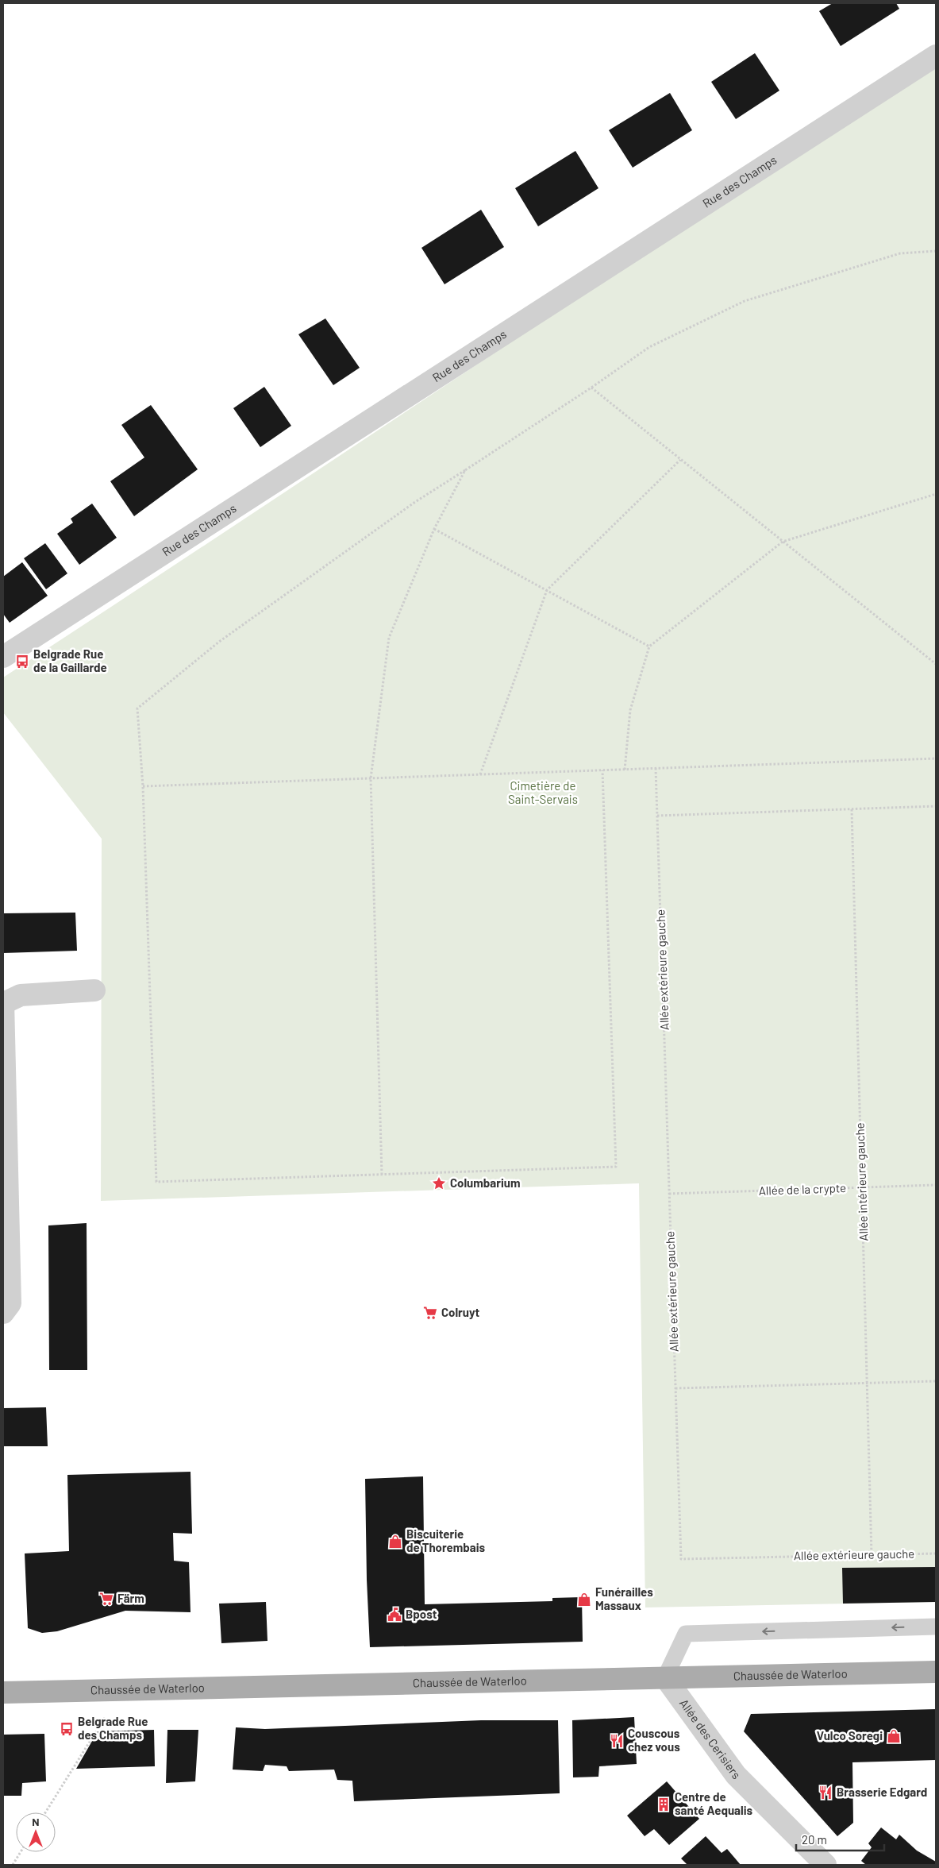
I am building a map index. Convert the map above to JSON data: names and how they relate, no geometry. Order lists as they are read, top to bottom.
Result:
{
  "streets": {
    "main road": ["Chaussée de Waterloo"],
    "street": ["Rue des Champs", "Allée des Cerisiers"],
    "path": ["Allée extérieure gauche", "Allée intérieure gauche", "Allée de la crypte"]
  },
  "crossings": [
    ["Allée extérieure gauche", "Allée intérieure gauche"],
    ["Allée extérieure gauche", "Allée de la crypte"],
    ["Allée intérieure gauche", "Allée de la crypte"],
    ["Chaussée de Waterloo", "Allée des Cerisiers"]
  ],
  "parks": ["Cimetière de Saint-Servais"],
  "places": {
    "bus stop": ["Belgrade Rue de la Gaillarde", "Belgrade Rue des Champs"],
    "place": ["Columbarium"],
    "supermarket": ["Colruyt", "Färm"],
    "shop": ["Biscuiterie de Thorembais", "Funérailles Massaux", "Vulco Soregi"],
    "public building": ["Bpost"],
    "restaurant": ["Couscous chez vous", "Brasserie Edgard"],
    "building": ["Centre de santé Aequalis"]
  },
  "scale_bar": "20 m",
  "north": "top"
}
